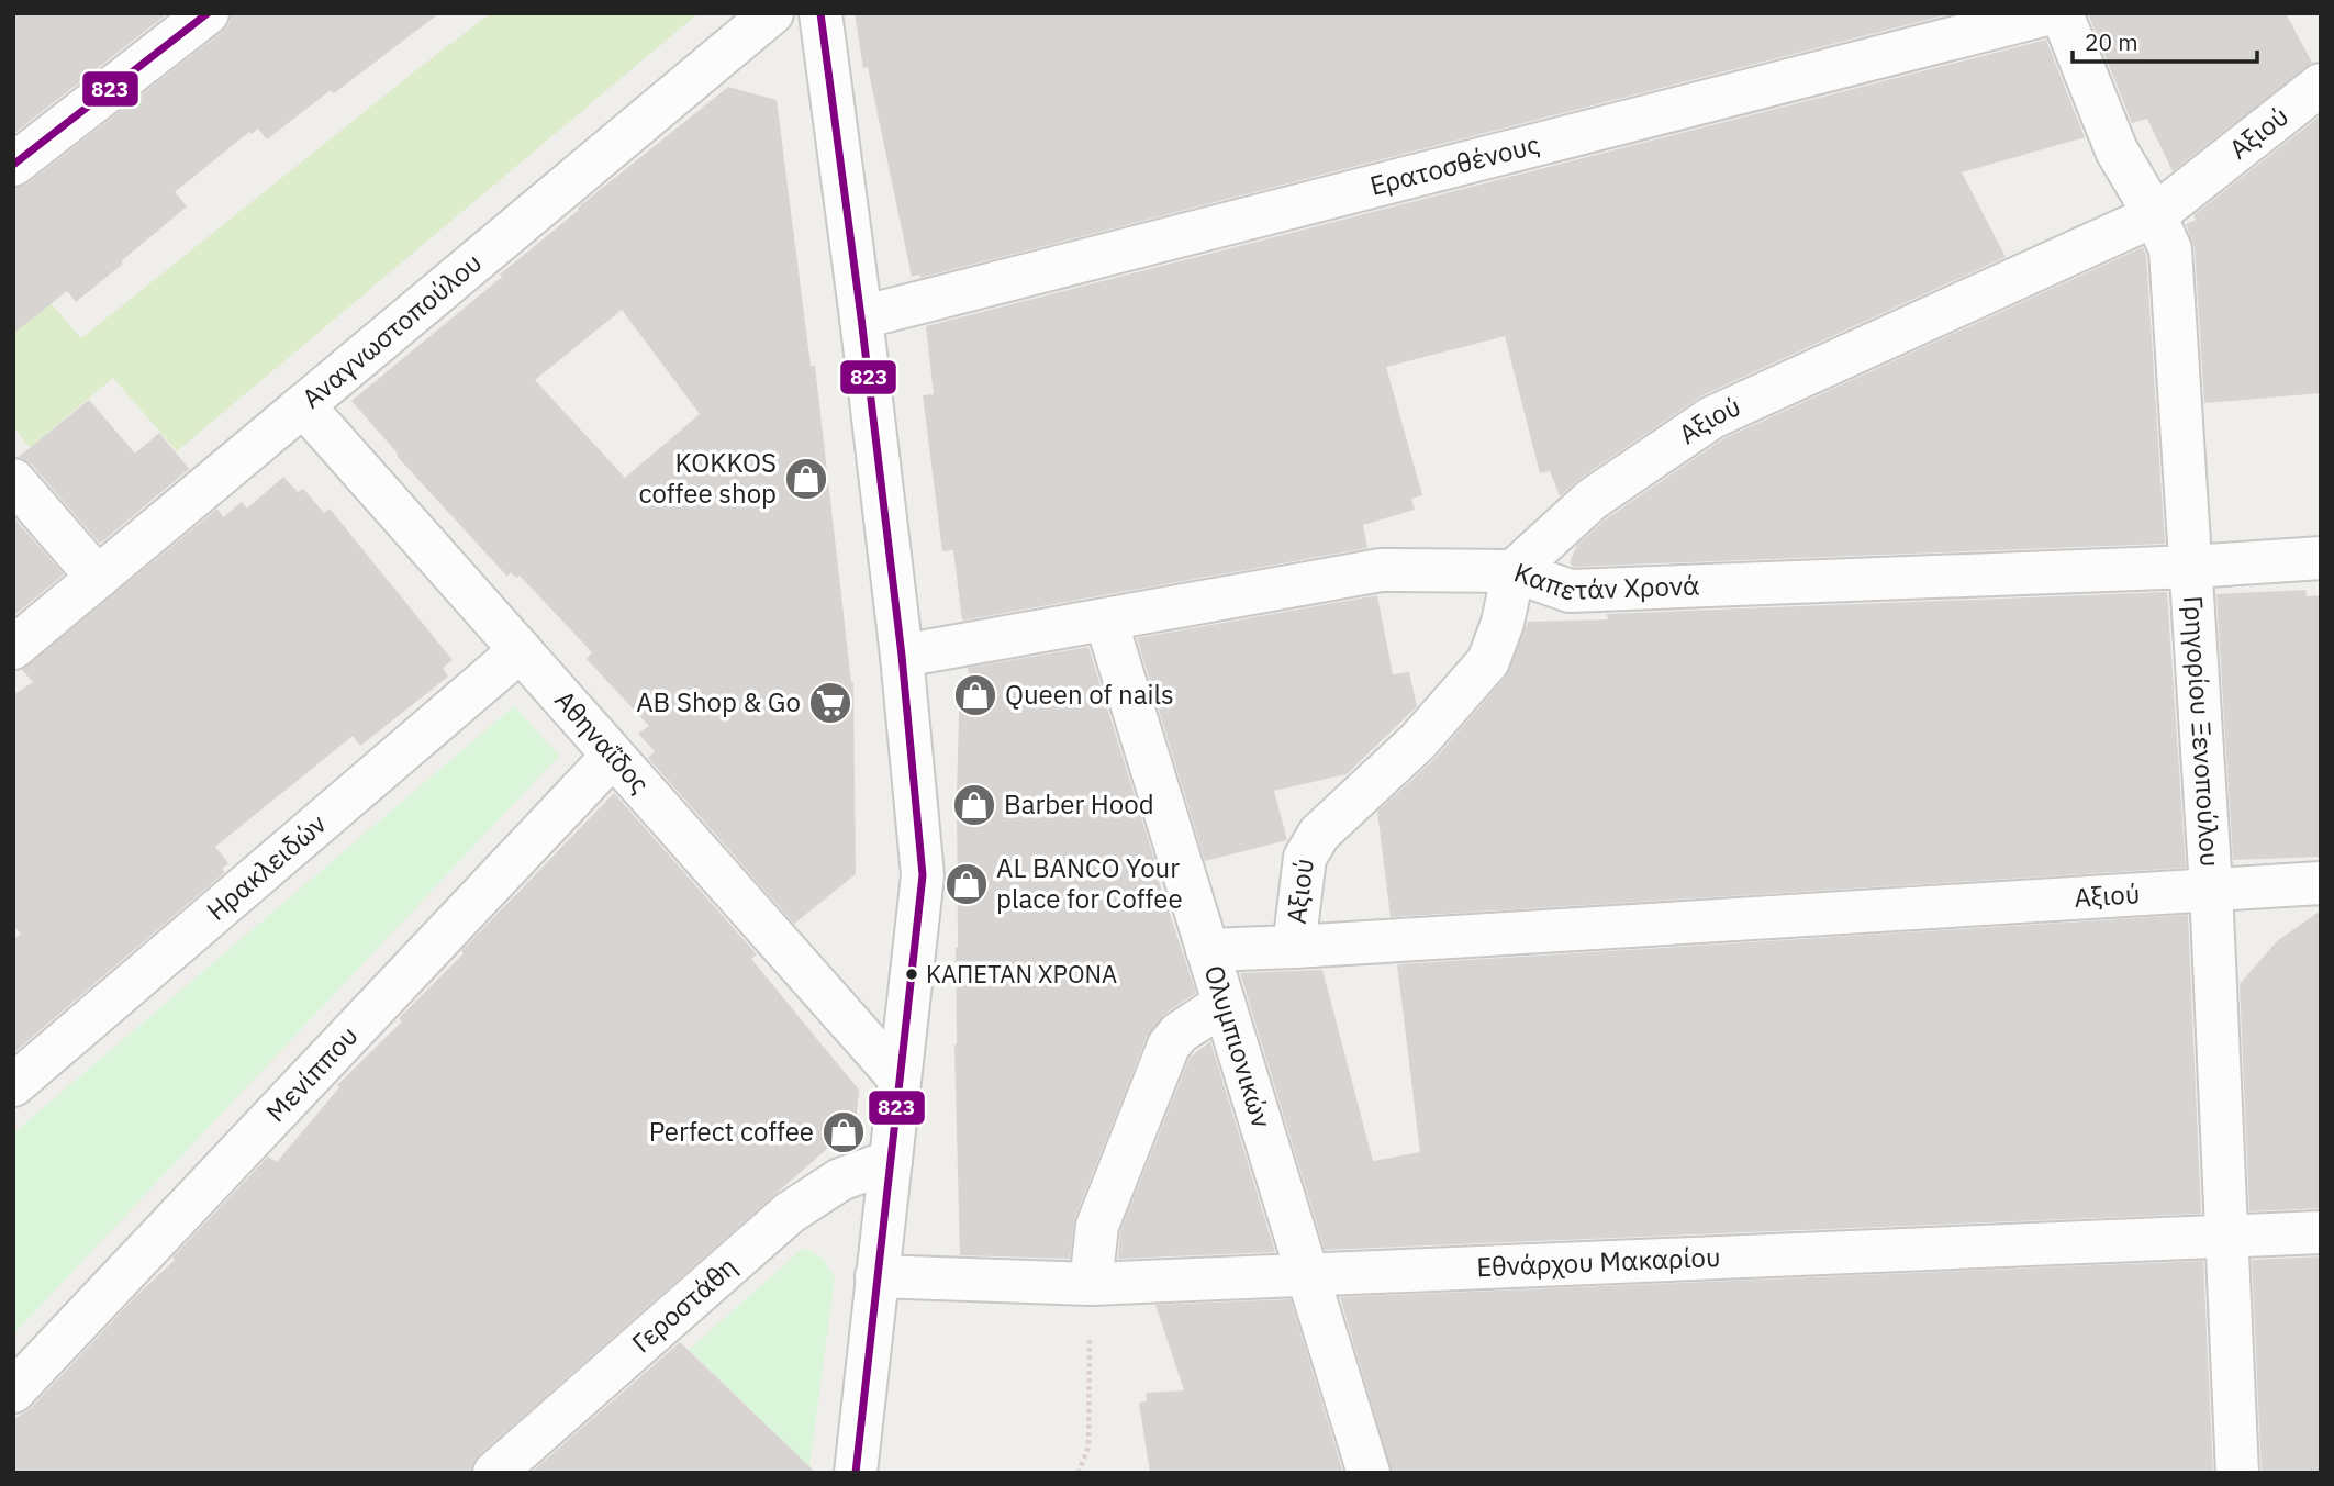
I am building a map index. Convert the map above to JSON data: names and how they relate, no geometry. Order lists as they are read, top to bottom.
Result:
{
  "streets": {
    "street": [
      "Αξιού",
      "Ερατοσθένους",
      "Αναγνωστοπούλου",
      "Καπετάν Χρονά",
      "Γρηγορίου Ξενοπούλου",
      "Αθηναΐδος",
      "Ηρακλειδών",
      "Ολυμπιονικών",
      "Μενίππου",
      "Εθνάρχου Μακαρίου",
      "Γεροστάθη"
    ]
  },
  "crossings": [
    ["Αξιού", "Καπετάν Χρονά"],
    ["Αξιού", "Γρηγορίου Ξενοπούλου"],
    ["Αξιού", "Ολυμπιονικών"],
    ["Αναγνωστοπούλου", "Αθηναΐδος"],
    ["Καπετάν Χρονά", "Γρηγορίου Ξενοπούλου"],
    ["Καπετάν Χρονά", "Ολυμπιονικών"],
    ["Γρηγορίου Ξενοπούλου", "Εθνάρχου Μακαρίου"],
    ["Αθηναΐδος", "Ηρακλειδών"],
    ["Αθηναΐδος", "Μενίππου"],
    ["Ολυμπιονικών", "Εθνάρχου Μακαρίου"]
  ],
  "places": {
    "shop": [
      "KOKKOS coffee shop",
      "Queen of nails",
      "Barber Hood",
      "AL BANCO Your place for Coffee",
      "Perfect coffee"
    ],
    "supermarket": ["AB Shop & Go"],
    "other": ["ΚΑΠΕΤΑΝ ΧΡΟΝΑ"]
  },
  "lines": ["transit line 823"],
  "scale_bar": "20 m"
}
